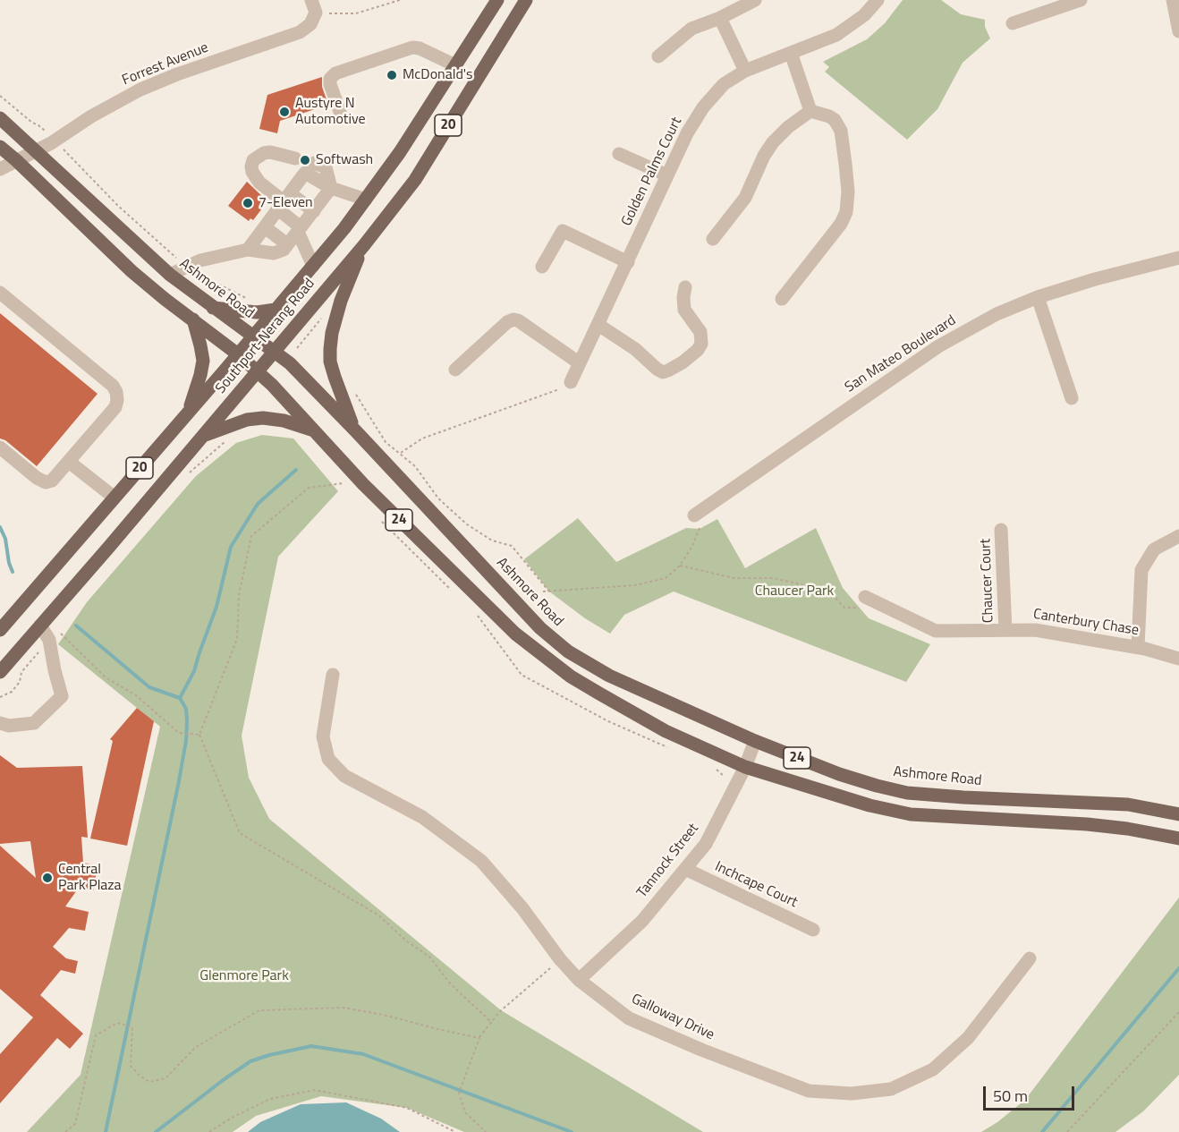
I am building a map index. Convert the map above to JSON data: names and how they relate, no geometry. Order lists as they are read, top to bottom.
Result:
{
  "streets": {
    "main road": [
      "20",
      "Ashmore Road",
      "Southport-Nerang Road",
      "24"
    ],
    "street": [
      "Forrest Avenue",
      "Golden Palms Court",
      "San Mateo Boulevard",
      "Chaucer Court",
      "Canterbury Chase",
      "Tannock Street",
      "Inchcape Court",
      "Galloway Drive"
    ]
  },
  "crossings": [
    ["Forrest Avenue", "Ashmore Road"],
    ["Ashmore Road", "Southport-Nerang Road"],
    ["Ashmore Road", "Tannock Street"],
    ["Southport-Nerang Road", "24"],
    ["24", "Tannock Street"],
    ["Chaucer Court", "Canterbury Chase"],
    ["Tannock Street", "Inchcape Court"],
    ["Tannock Street", "Galloway Drive"]
  ],
  "parks": ["Chaucer Park", "Glenmore Park"],
  "places": [
    "McDonald's",
    "Austyre N Automotive",
    "Softwash",
    "7-Eleven",
    "Central Park Plaza"
  ],
  "scale_bar": "50 m"
}
